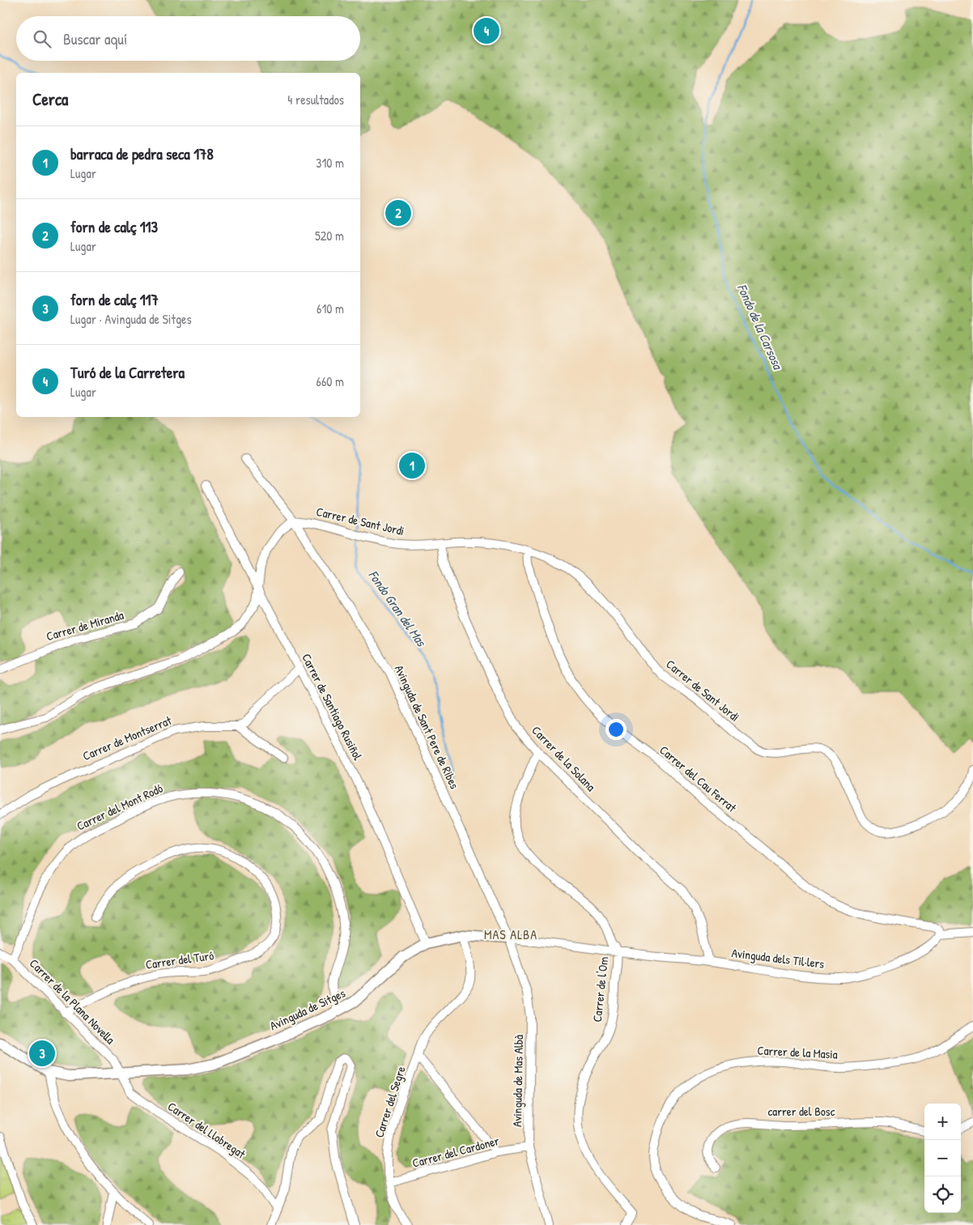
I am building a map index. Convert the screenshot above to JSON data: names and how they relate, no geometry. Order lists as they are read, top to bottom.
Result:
{
  "streets": {
    "street": [
      "Carrer de Sant Jordi",
      "Carrer de Miranda",
      "Carrer de Santiago Rusiñol",
      "Avinguda de Sant Pere de Ribes",
      "Carrer de Montserrat",
      "Carrer de la Solana",
      "Carrer del Cau Ferrat",
      "Carrer del Mont Rodó",
      "Avinguda dels Til·lers",
      "Carrer del Turó",
      "Carrer de l'Om",
      "Carrer de la Plana Novella",
      "Avinguda de Sitges",
      "Carrer de la Masia",
      "Avinguda de Mas Albà",
      "Carrer del Segre",
      "carrer del Bosc",
      "Carrer del Llobregat",
      "Carrer del Cardoner"
    ]
  },
  "crossings": [
    ["Carrer de Sant Jordi", "Avinguda de Sant Pere de Ribes"],
    ["Carrer de Sant Jordi", "Carrer de la Solana"],
    ["Carrer de Sant Jordi", "Carrer del Cau Ferrat"],
    ["Carrer de Santiago Rusiñol", "Avinguda de Sitges"],
    ["Avinguda de Sant Pere de Ribes", "Avinguda de Sitges"],
    ["Avinguda de Sant Pere de Ribes", "Avinguda de Mas Albà"],
    ["Carrer de la Solana", "Avinguda dels Til·lers"],
    ["Carrer de la Solana", "Carrer de l'Om"],
    ["Carrer del Cau Ferrat", "Avinguda dels Til·lers"],
    ["Carrer del Mont Rodó", "Carrer de la Plana Novella"],
    ["Carrer del Mont Rodó", "Avinguda de Sitges"],
    ["Avinguda dels Til·lers", "Carrer de l'Om"],
    ["Avinguda dels Til·lers", "Avinguda de Sitges"],
    ["Carrer del Turó", "Carrer de la Plana Novella"],
    ["Carrer de l'Om", "Avinguda de Sitges"],
    ["Carrer de la Plana Novella", "Avinguda de Sitges"],
    ["Carrer de la Plana Novella", "Carrer del Llobregat"],
    ["Avinguda de Sitges", "Avinguda de Mas Albà"],
    ["Avinguda de Sitges", "Carrer del Segre"],
    ["Avinguda de Sitges", "Carrer del Llobregat"],
    ["Avinguda de Mas Albà", "Carrer del Cardoner"],
    ["Carrer del Segre", "Carrer del Cardoner"]
  ],
  "districts": ["MAS ALBA"],
  "water": ["Fondo de la Carsosa", "Fondo Gran del Mas"],
  "page": {
    "pins": [
      "4",
      "2",
      "1",
      "3"
    ],
    "search": "Buscar aquí",
    "heading": ["Cerca", "4 resultados"],
    "list": [
      {
        "mark": "1",
        "name": "barraca de pedra seca 178",
        "note": "Lugar",
        "value": "310 m"
      },
      {
        "mark": "2",
        "name": "forn de calç 113",
        "note": "Lugar",
        "value": "520 m"
      },
      {
        "mark": "3",
        "name": "forn de calç 117",
        "note": "Lugar · Avinguda de Sitges",
        "value": "610 m"
      },
      {
        "mark": "4",
        "name": "Turó de la Carretera",
        "note": "Lugar",
        "value": "660 m"
      }
    ],
    "map_buttons": ["+", "−"]
  }
}
